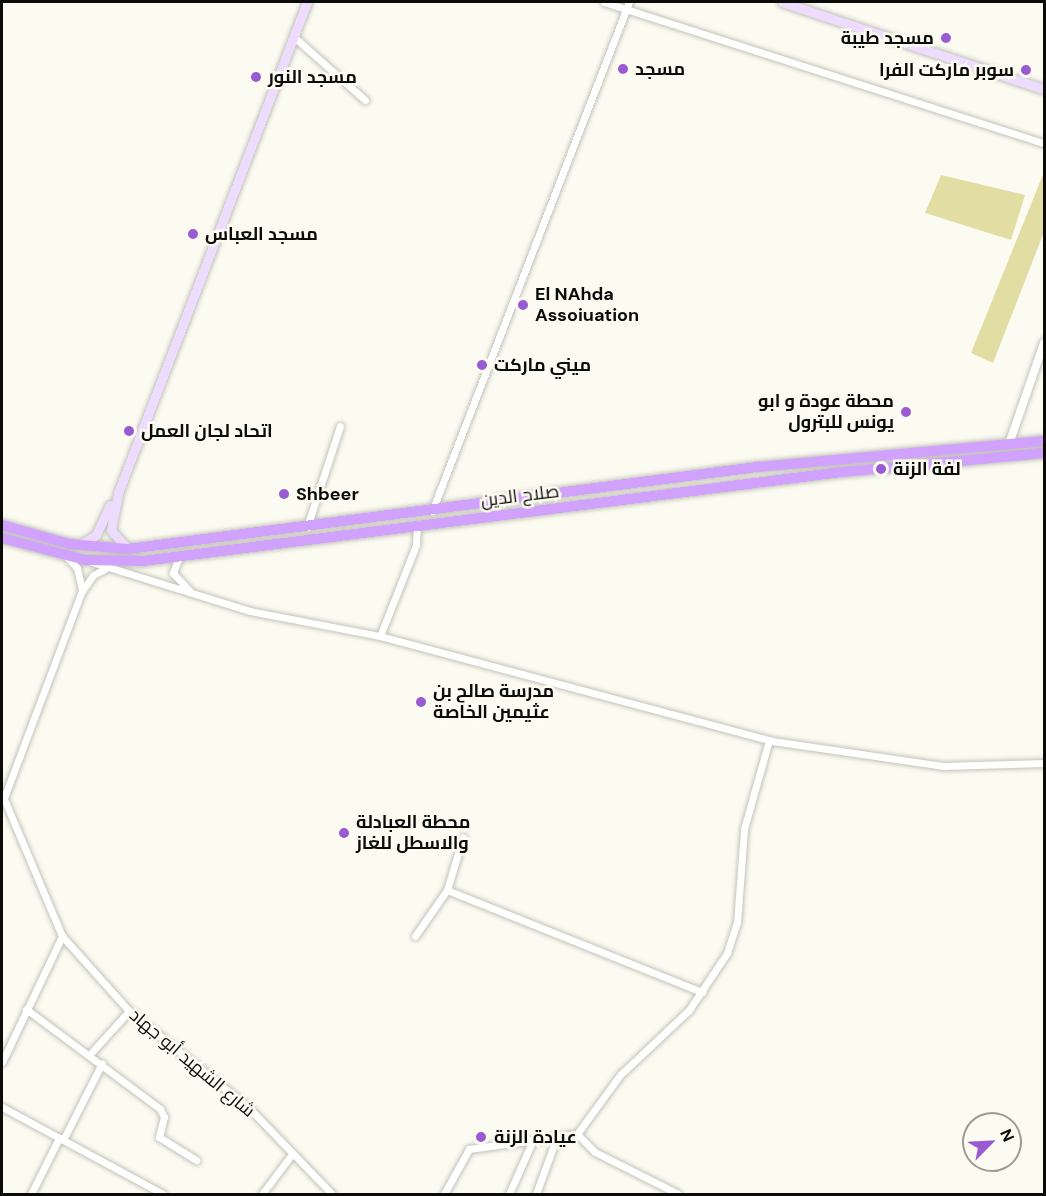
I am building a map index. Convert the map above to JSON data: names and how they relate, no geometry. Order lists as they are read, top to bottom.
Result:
{
  "streets": {
    "highway": ["صلاح الدين"],
    "street": ["شارع الشهيد أبو جهاد"]
  },
  "places": [
    "مسجد طيبة",
    "مسجد",
    "سوبر ماركت الفرا",
    "مسجد النور",
    "مسجد العباس",
    "El NAhda Assoiuation",
    "ميني ماركت",
    "محطة عودة و ابو يونس للبترول",
    "اتحاد لجان العمل",
    "لفة الزنة",
    "Shbeer",
    "مدرسة صالح بن عثيمين الخاصة",
    "محطة العبادلة والاسطل للغاز",
    "عيادة الزنة"
  ],
  "north": "top right"
}
